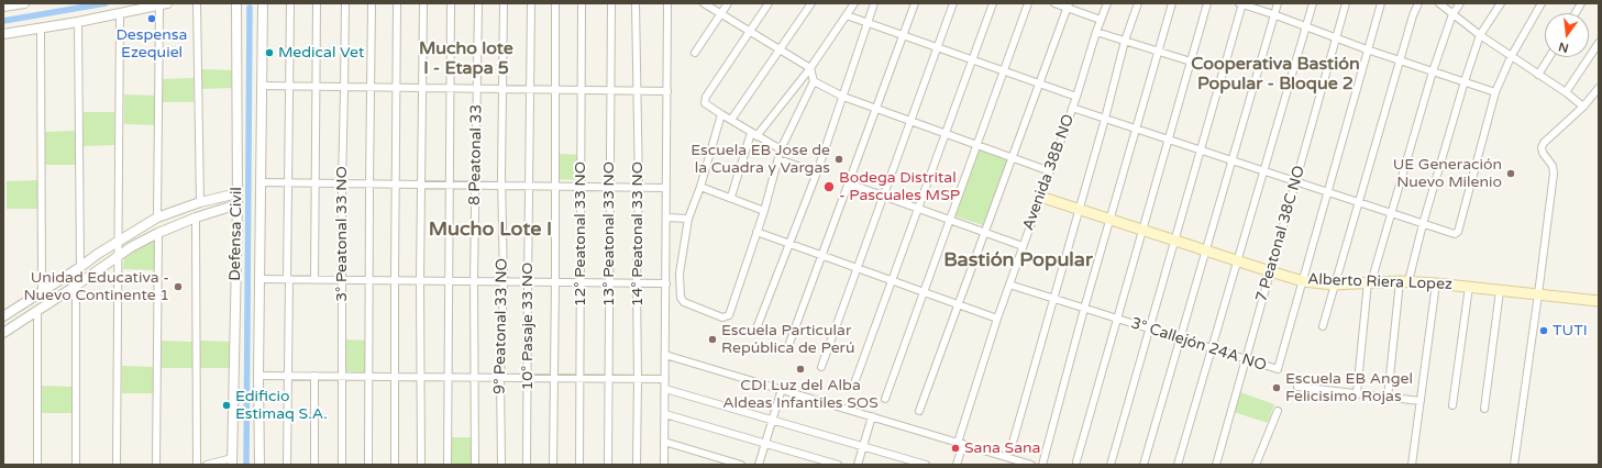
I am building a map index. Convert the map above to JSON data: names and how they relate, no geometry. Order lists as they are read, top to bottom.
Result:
{
  "streets": {
    "main road": ["Alberto Riera Lopez"],
    "street": [
      "8 Peatonal 33",
      "Avenida 38B NO",
      "Defensa Civil",
      "3° Peatonal 33 NO",
      "12° Peatonal 33 NO",
      "13° Peatonal 33 NO",
      "14° Peatonal 33 NO",
      "7 Peatonal 38C NO",
      "9° Peatonal 33 NO",
      "10° Pasaje 33 NO",
      "3° Callejón 24A NO"
    ]
  },
  "crossings": [
    ["Avenida 38B NO", "Alberto Riera Lopez"],
    ["Avenida 38B NO", "3° Callejón 24A NO"],
    ["7 Peatonal 38C NO", "Alberto Riera Lopez"],
    ["7 Peatonal 38C NO", "3° Callejón 24A NO"],
    ["Alberto Riera Lopez", "3° Callejón 24A NO"]
  ],
  "districts": [
    "Mucho lote I - Etapa 5",
    "Cooperativa Bastión Popular - Bloque 2",
    "Mucho Lote I",
    "Bastión Popular"
  ],
  "places": [
    "Despensa Ezequiel",
    "Medical Vet",
    "Escuela EB Jose de la Cuadra y Vargas",
    "UE Generación Nuevo Milenio",
    "Bodega Distrital - Pascuales MSP",
    "Unidad Educativa - Nuevo Continente 1",
    "TUTI",
    "Escuela Particular República de Perú",
    "CDI Luz del Alba Aldeas Infantiles SOS",
    "Escuela EB Angel Felicisimo Rojas",
    "Edificio Estimaq S.A.",
    "Sana Sana"
  ],
  "north": "bottom"
}
